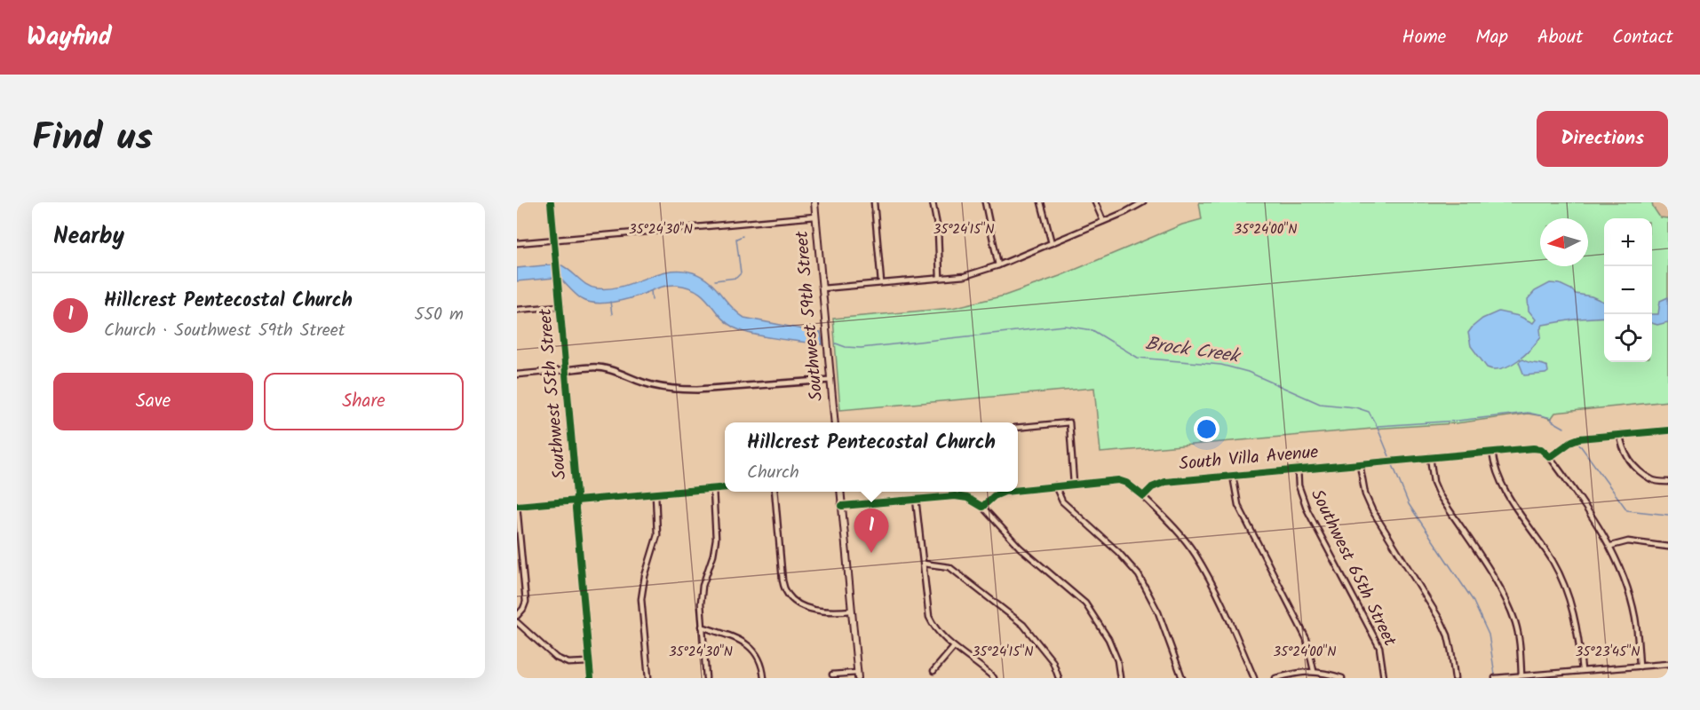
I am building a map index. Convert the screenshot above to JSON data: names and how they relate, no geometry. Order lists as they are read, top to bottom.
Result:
{
  "streets": {
    "main road": ["Southwest 59th Street"],
    "street": ["Southwest 55th Street", "South Villa Avenue", "Southwest 65th Street"]
  },
  "crossings": [
    ["South Villa Avenue", "Southwest 65th Street"]
  ],
  "water": ["Brock Creek"],
  "north": "left",
  "page": {
    "header": "Wayfind",
    "nav": [
      "Home",
      "Map",
      "About",
      "Contact"
    ],
    "title": "Find us",
    "buttons": [
      "Directions",
      ["Save", "Share"]
    ],
    "heading": "Nearby",
    "map_buttons": ["+", "−"],
    "list": [
      {
        "mark": "1",
        "name": "Hillcrest Pentecostal Church",
        "note": "Church · Southwest 59th Street",
        "value": "550 m"
      }
    ],
    "popup": ["Hillcrest Pentecostal Church", "Church"],
    "pins": "1"
  },
  "coordinates": [
    "35°24'30\"N",
    "35°24'15\"N",
    "35°24'00\"N",
    "35°23'45\"N"
  ]
}
